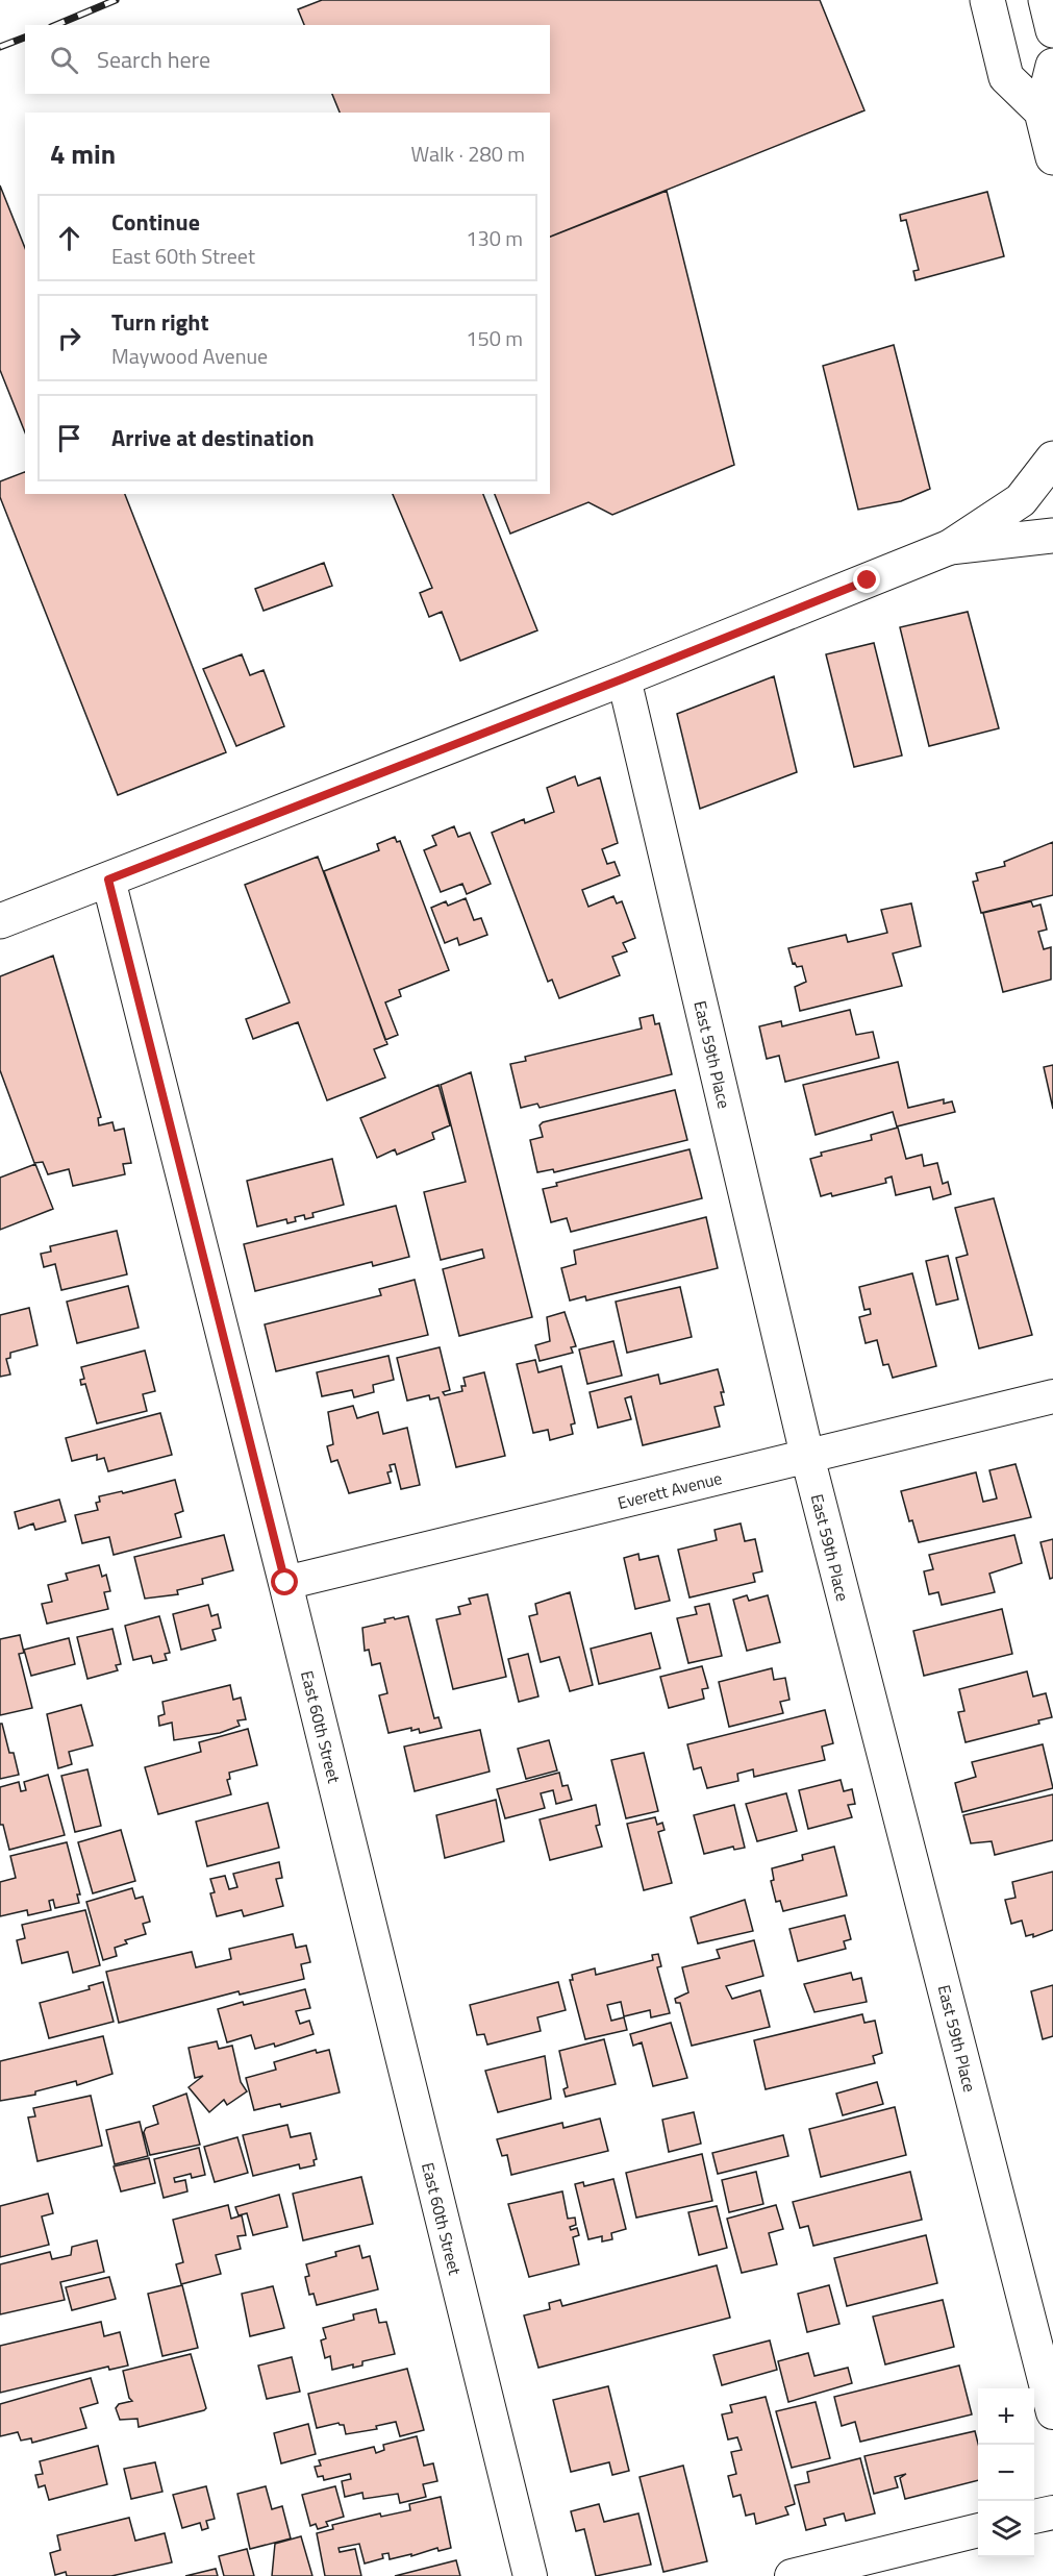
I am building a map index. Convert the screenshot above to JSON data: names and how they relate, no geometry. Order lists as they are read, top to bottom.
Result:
{
  "streets": {
    "street": ["East 59th Place", "Everett Avenue", "East 60th Street"]
  },
  "crossings": [
    ["East 59th Place", "Everett Avenue"],
    ["Everett Avenue", "East 60th Street"]
  ],
  "page": {
    "search": "Search here",
    "heading": ["4 min", "Walk · 280 m"],
    "list": [
      ["Continue", "East 60th Street", "130 m"],
      ["Turn right", "Maywood Avenue", "150 m"],
      "Arrive at destination"
    ],
    "map_buttons": ["+", "−"]
  }
}
